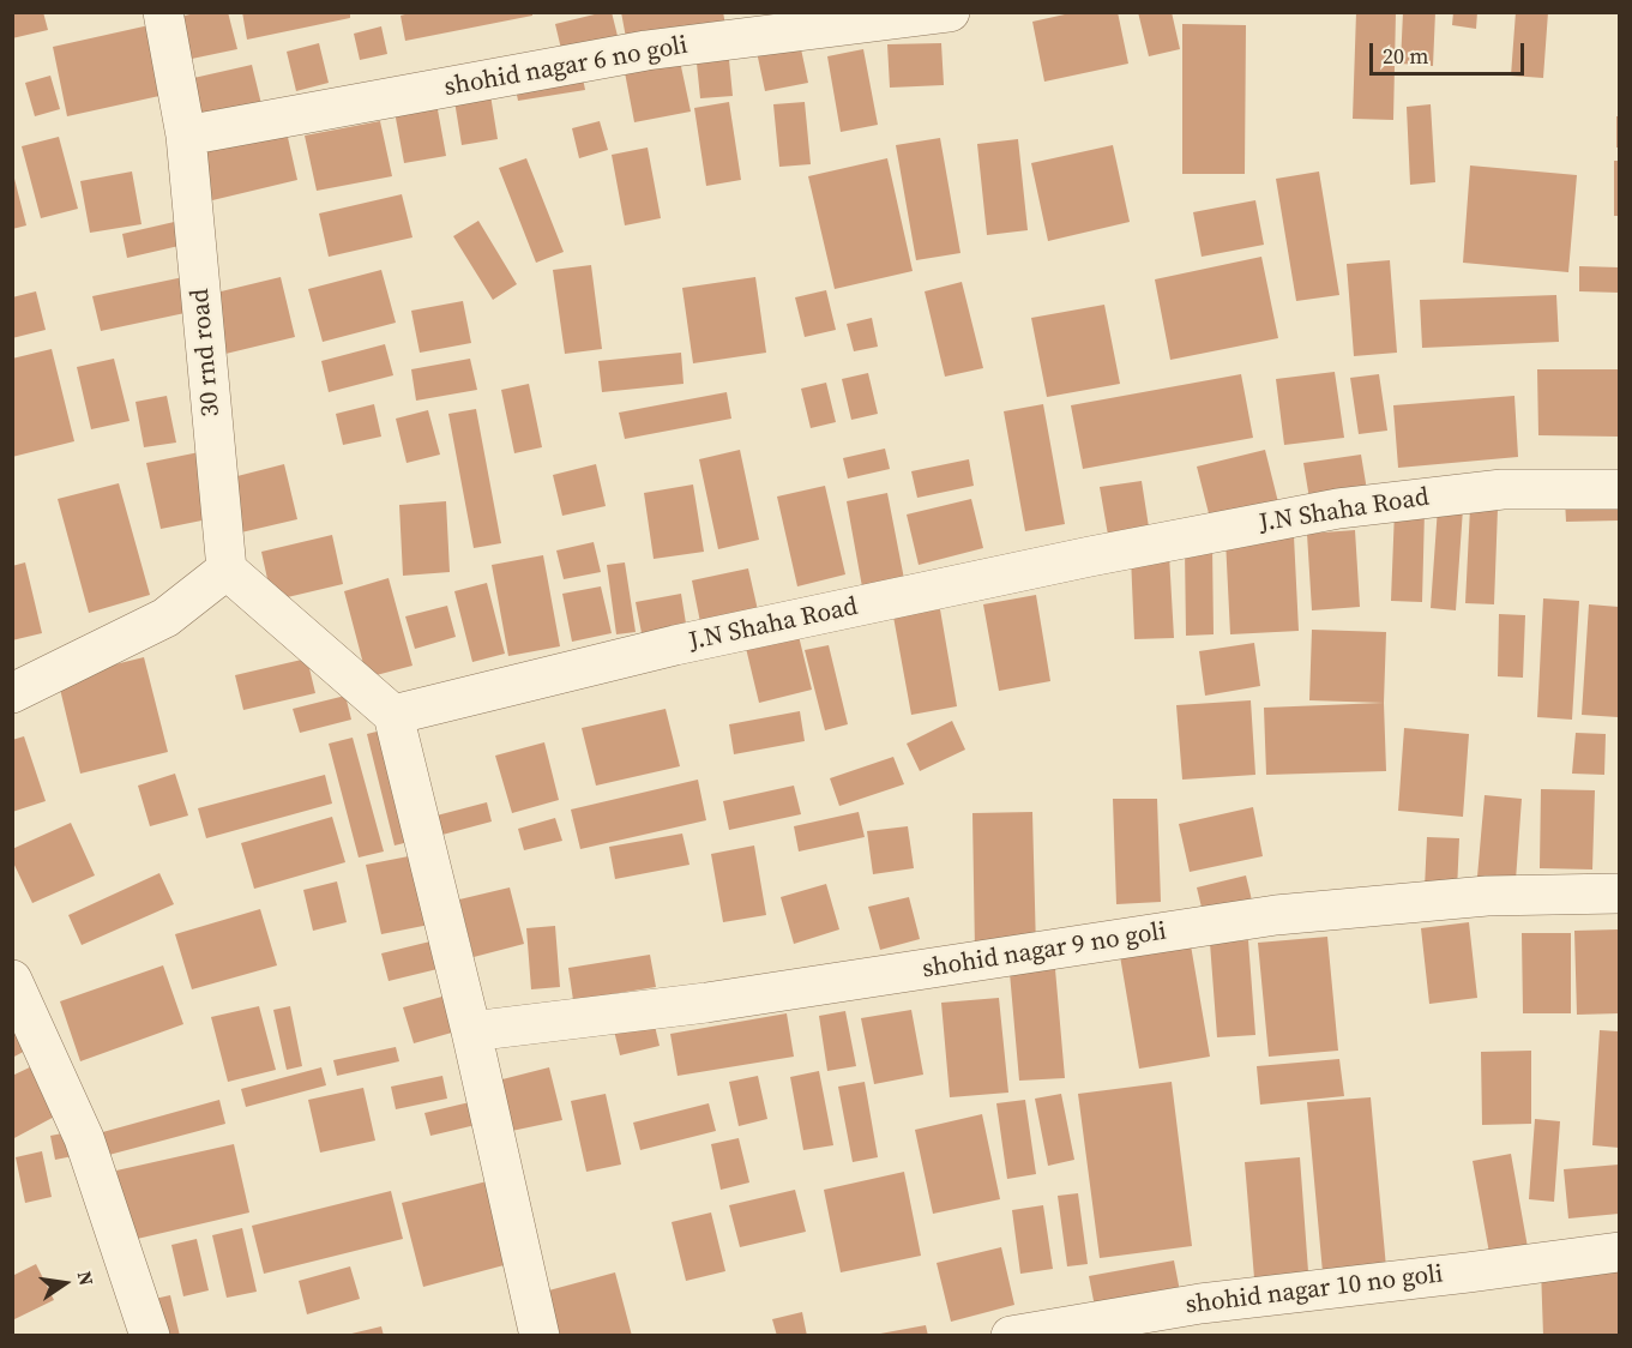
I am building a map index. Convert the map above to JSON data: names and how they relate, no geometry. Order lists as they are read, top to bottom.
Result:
{
  "streets": {
    "street": [
      "shohid nagar 6 no goli",
      "30 rnd road",
      "J.N Shaha Road",
      "shohid nagar 9 no goli",
      "shohid nagar 10 no goli"
    ]
  },
  "crossings": [
    ["shohid nagar 6 no goli", "30 rnd road"]
  ],
  "scale_bar": "20 m",
  "north": "right"
}
